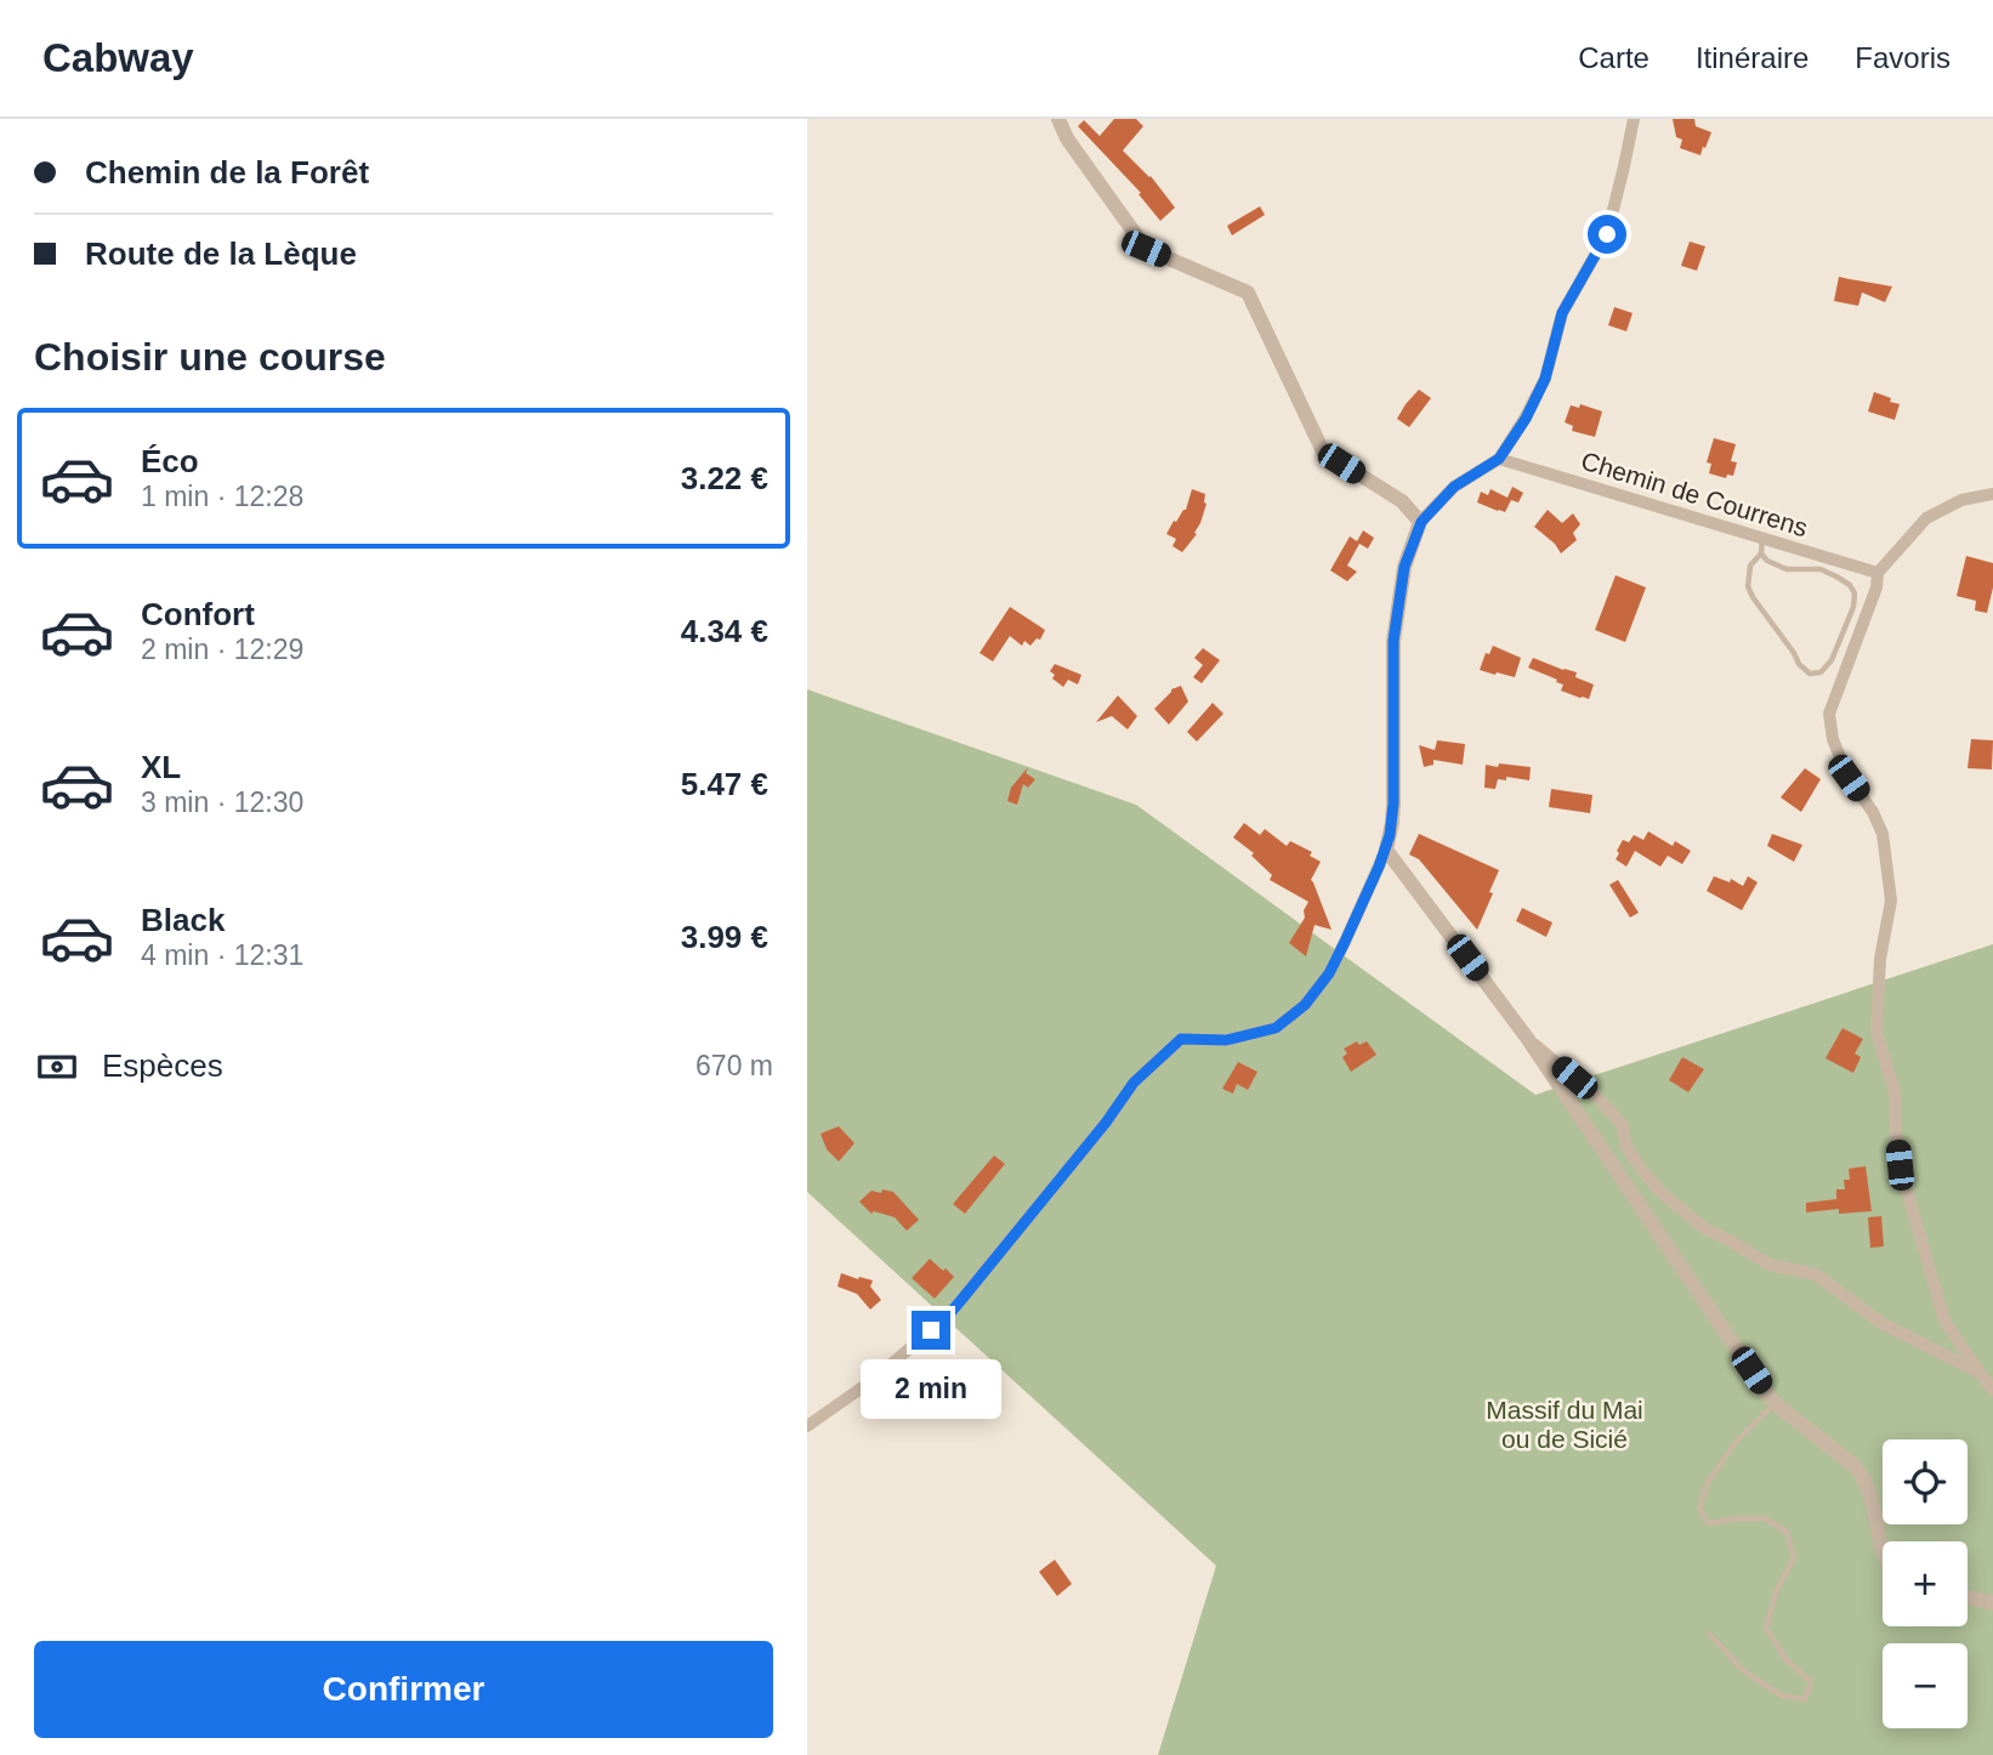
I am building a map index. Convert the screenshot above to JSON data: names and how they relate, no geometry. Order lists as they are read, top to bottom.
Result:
{
  "streets": {
    "street": ["Chemin de Courrens"]
  },
  "parks": ["Massif du Mai ou de Sicié"],
  "page": {
    "header": "Cabway",
    "nav": ["Carte", "Itinéraire", "Favoris"],
    "banner": ["Chemin de la Forêt", "Route de la Lèque"],
    "heading": "Choisir une course",
    "list": [
      {
        "name": "Éco",
        "note": "1 min · 12:28",
        "value": "3.22 €"
      },
      {
        "name": "Confort",
        "note": "2 min · 12:29",
        "value": "4.34 €"
      },
      {
        "name": "XL",
        "note": "3 min · 12:30",
        "value": "5.47 €"
      },
      {
        "name": "Black",
        "note": "4 min · 12:31",
        "value": "3.99 €"
      }
    ],
    "pay": ["Espèces", "670 m"],
    "bubble": "2 min",
    "map_buttons": ["+", "−"],
    "buttons": "Confirmer"
  }
}
